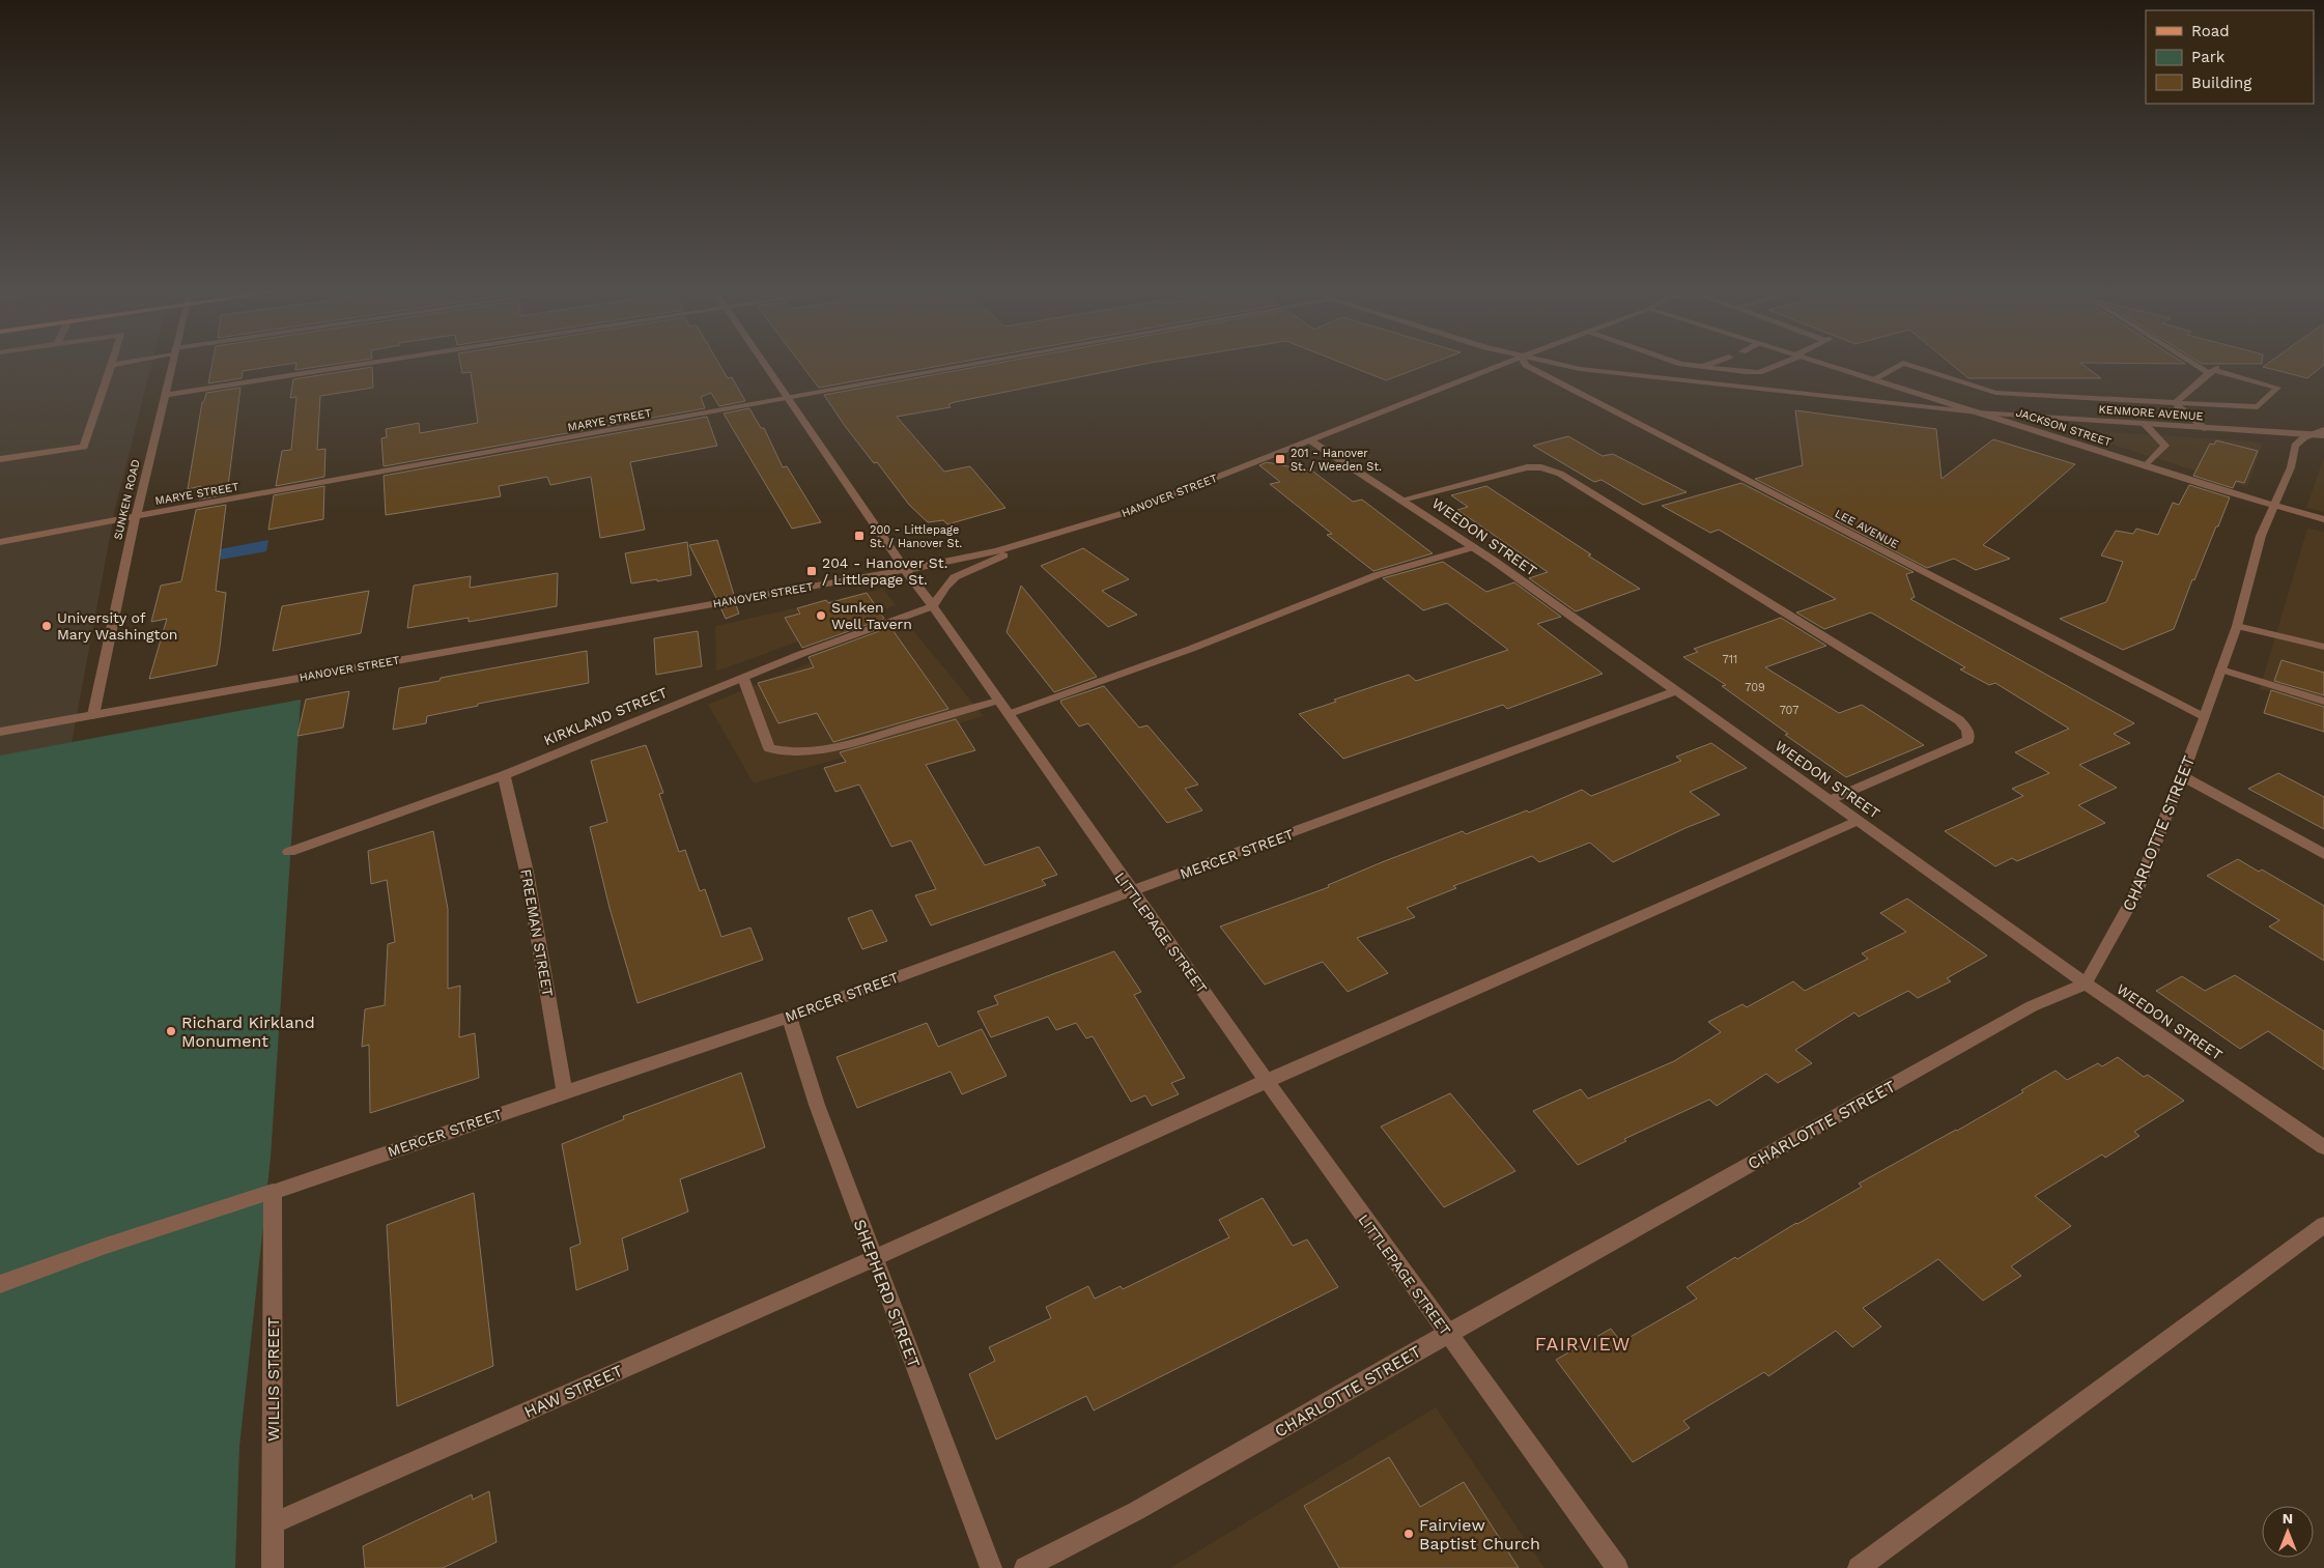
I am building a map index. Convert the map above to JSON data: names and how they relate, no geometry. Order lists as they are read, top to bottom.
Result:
{
  "streets": {
    "street": [
      "KENMORE AVENUE",
      "MARYE STREET",
      "JACKSON STREET",
      "HANOVER STREET",
      "SUNKEN ROAD",
      "LEE AVENUE",
      "WEEDON STREET",
      "KIRKLAND STREET",
      "CHARLOTTE STREET",
      "MERCER STREET",
      "FREEMAN STREET",
      "LITTLEPAGE STREET",
      "SHEPHERD STREET",
      "WILLIS STREET",
      "HAW STREET"
    ]
  },
  "crossings": [
    ["KENMORE AVENUE", "JACKSON STREET"],
    ["KENMORE AVENUE", "CHARLOTTE STREET"],
    ["MARYE STREET", "SUNKEN ROAD"],
    ["MARYE STREET", "LITTLEPAGE STREET"],
    ["JACKSON STREET", "CHARLOTTE STREET"],
    ["HANOVER STREET", "SUNKEN ROAD"],
    ["HANOVER STREET", "WEEDON STREET"],
    ["HANOVER STREET", "LITTLEPAGE STREET"],
    ["LEE AVENUE", "CHARLOTTE STREET"],
    ["WEEDON STREET", "CHARLOTTE STREET"],
    ["WEEDON STREET", "MERCER STREET"],
    ["WEEDON STREET", "HAW STREET"],
    ["KIRKLAND STREET", "FREEMAN STREET"],
    ["KIRKLAND STREET", "LITTLEPAGE STREET"],
    ["CHARLOTTE STREET", "LITTLEPAGE STREET"],
    ["MERCER STREET", "FREEMAN STREET"],
    ["MERCER STREET", "LITTLEPAGE STREET"],
    ["MERCER STREET", "SHEPHERD STREET"],
    ["MERCER STREET", "WILLIS STREET"],
    ["LITTLEPAGE STREET", "HAW STREET"],
    ["SHEPHERD STREET", "HAW STREET"],
    ["WILLIS STREET", "HAW STREET"]
  ],
  "districts": ["FAIRVIEW"],
  "places": {
    "transit": ["201 - Hanover St. / Weeden St.", "200 - Littlepage St. / Hanover St.", "204 - Hanover St. / Littlepage St."],
    "other": [
      "Sunken Well Tavern",
      "University of Mary Washington",
      "Richard Kirkland Monument",
      "Fairview Baptist Church"
    ]
  },
  "house_numbers": ["711", "709", "707"],
  "legend": ["Road", "Park", "Building"],
  "north": "top"
}
